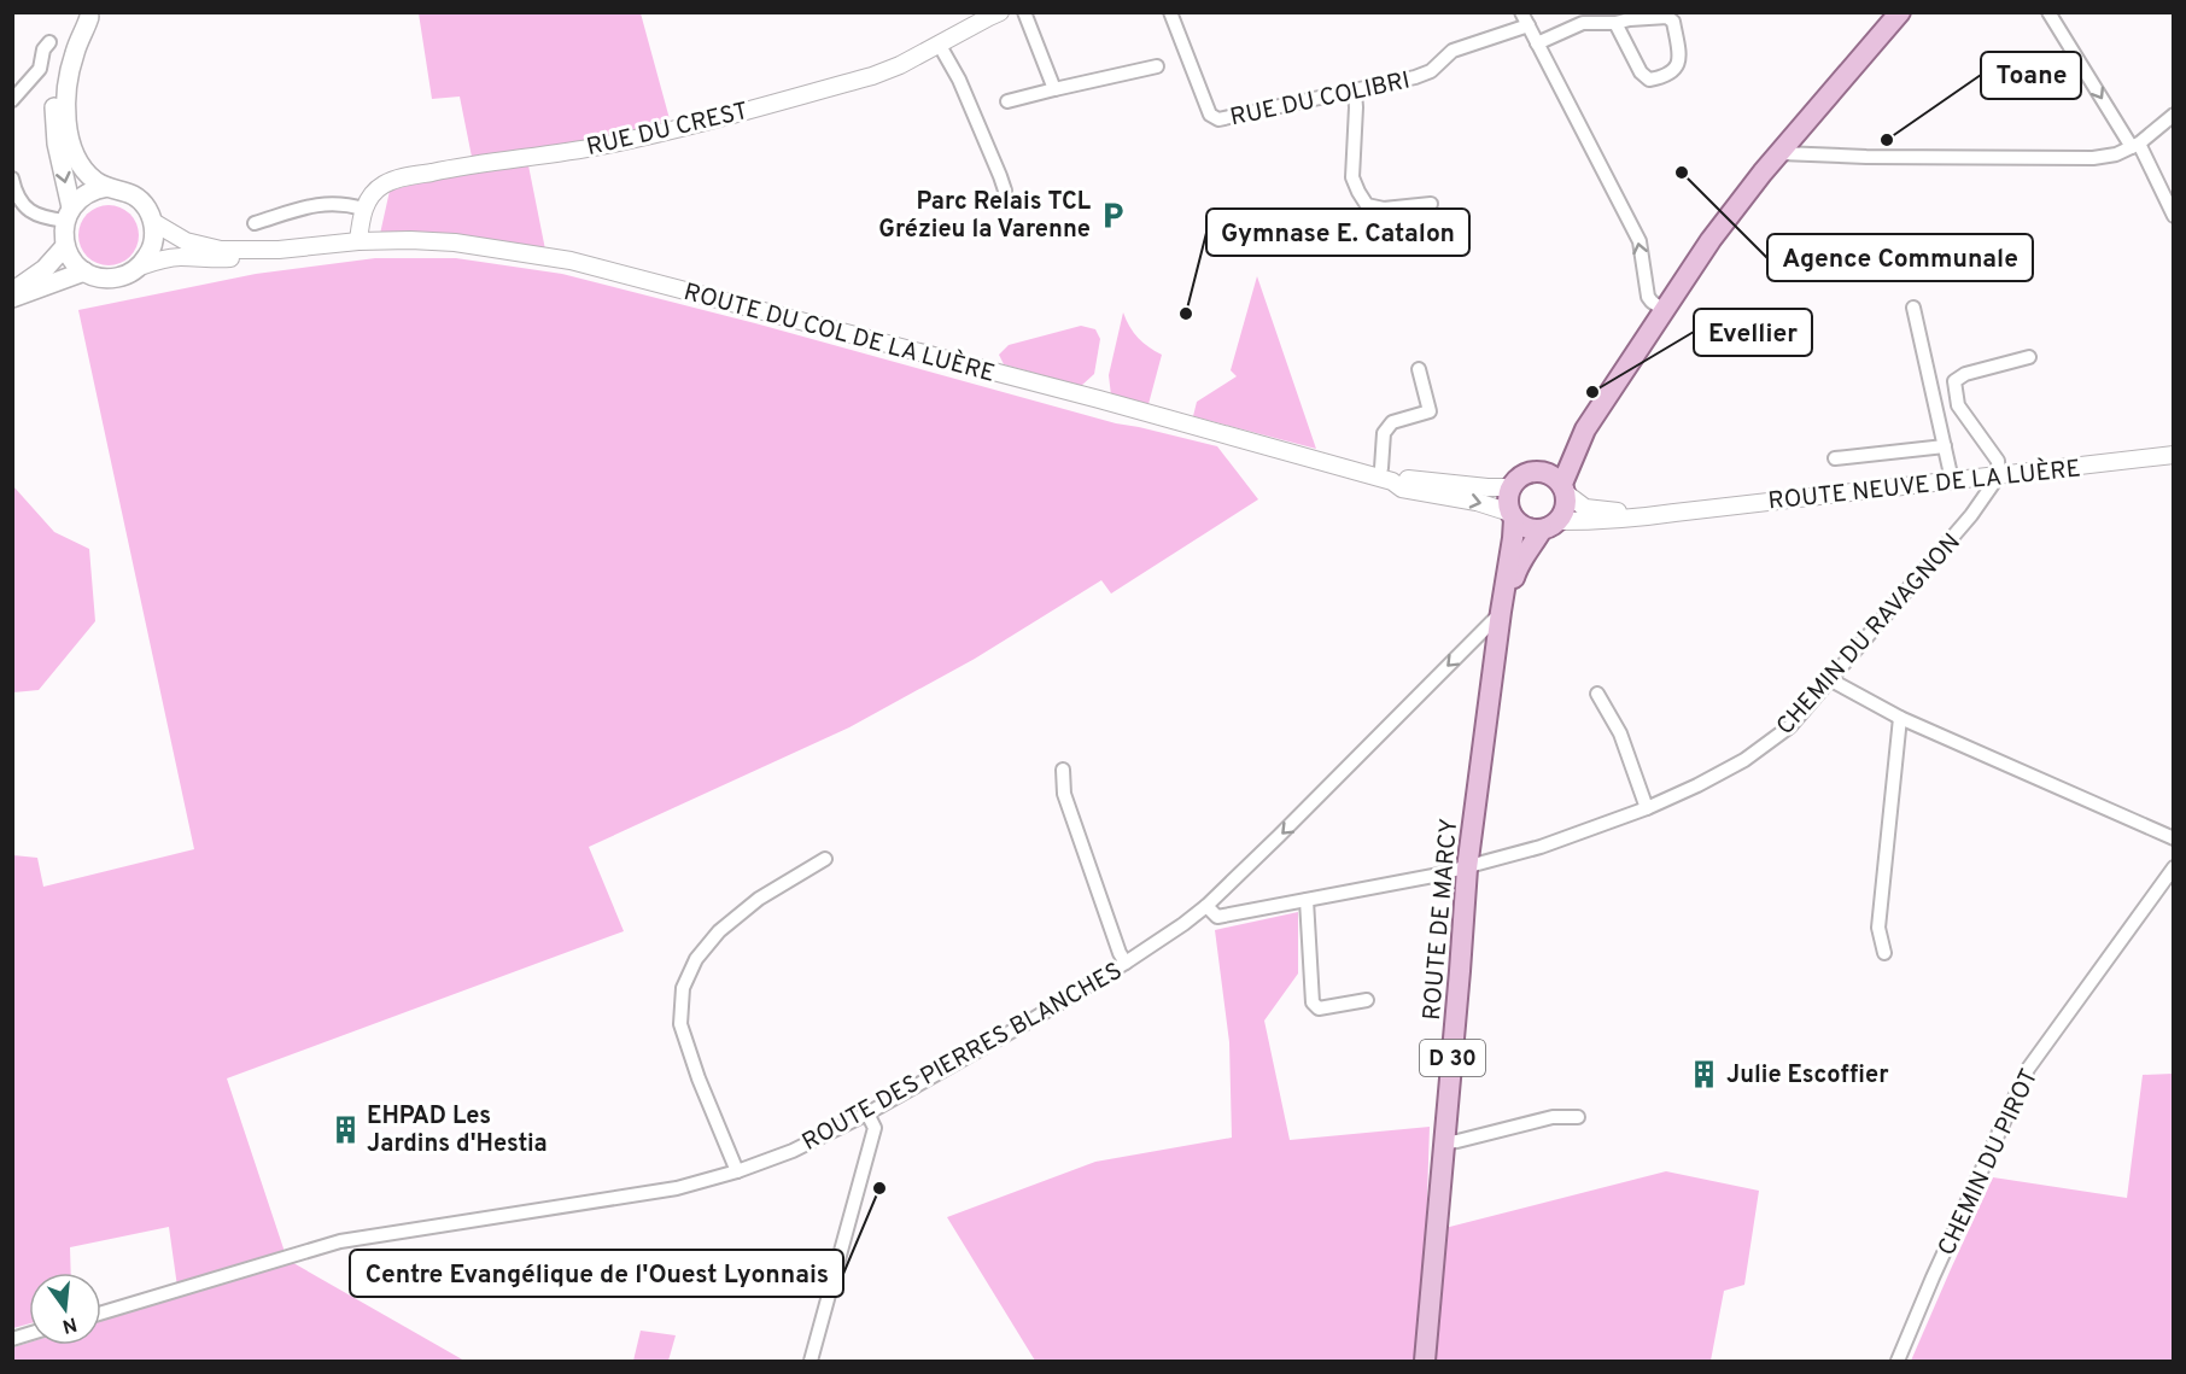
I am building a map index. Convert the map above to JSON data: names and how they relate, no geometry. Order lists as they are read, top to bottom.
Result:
{
  "streets": {
    "main road": ["ROUTE DE MARCY", "D 30"],
    "street": [
      "RUE DU COLIBRI",
      "RUE DU CREST",
      "ROUTE DU COL DE LA LUÈRE",
      "ROUTE NEUVE DE LA LUÈRE",
      "CHEMIN DU RAVAGNON",
      "ROUTE DES PIERRES BLANCHES",
      "CHEMIN DU PIROT"
    ]
  },
  "crossings": [
    ["ROUTE DU COL DE LA LUÈRE", "ROUTE NEUVE DE LA LUÈRE"],
    ["ROUTE DU COL DE LA LUÈRE", "ROUTE DE MARCY"],
    ["ROUTE NEUVE DE LA LUÈRE", "CHEMIN DU RAVAGNON"],
    ["ROUTE NEUVE DE LA LUÈRE", "ROUTE DE MARCY"],
    ["CHEMIN DU RAVAGNON", "ROUTE DE MARCY"],
    ["CHEMIN DU RAVAGNON", "ROUTE DES PIERRES BLANCHES"],
    ["ROUTE DE MARCY", "ROUTE DES PIERRES BLANCHES"]
  ],
  "places": {
    "other": [
      "Toane",
      "Agence Communale",
      "Gymnase E. Catalon",
      "Evellier",
      "Centre Evangélique de l'Ouest Lyonnais"
    ],
    "parking": ["Parc Relais TCL Grézieu la Varenne"],
    "building": ["Julie Escoffier", "EHPAD Les Jardins d'Hestia"]
  },
  "north": "bottom"
}
